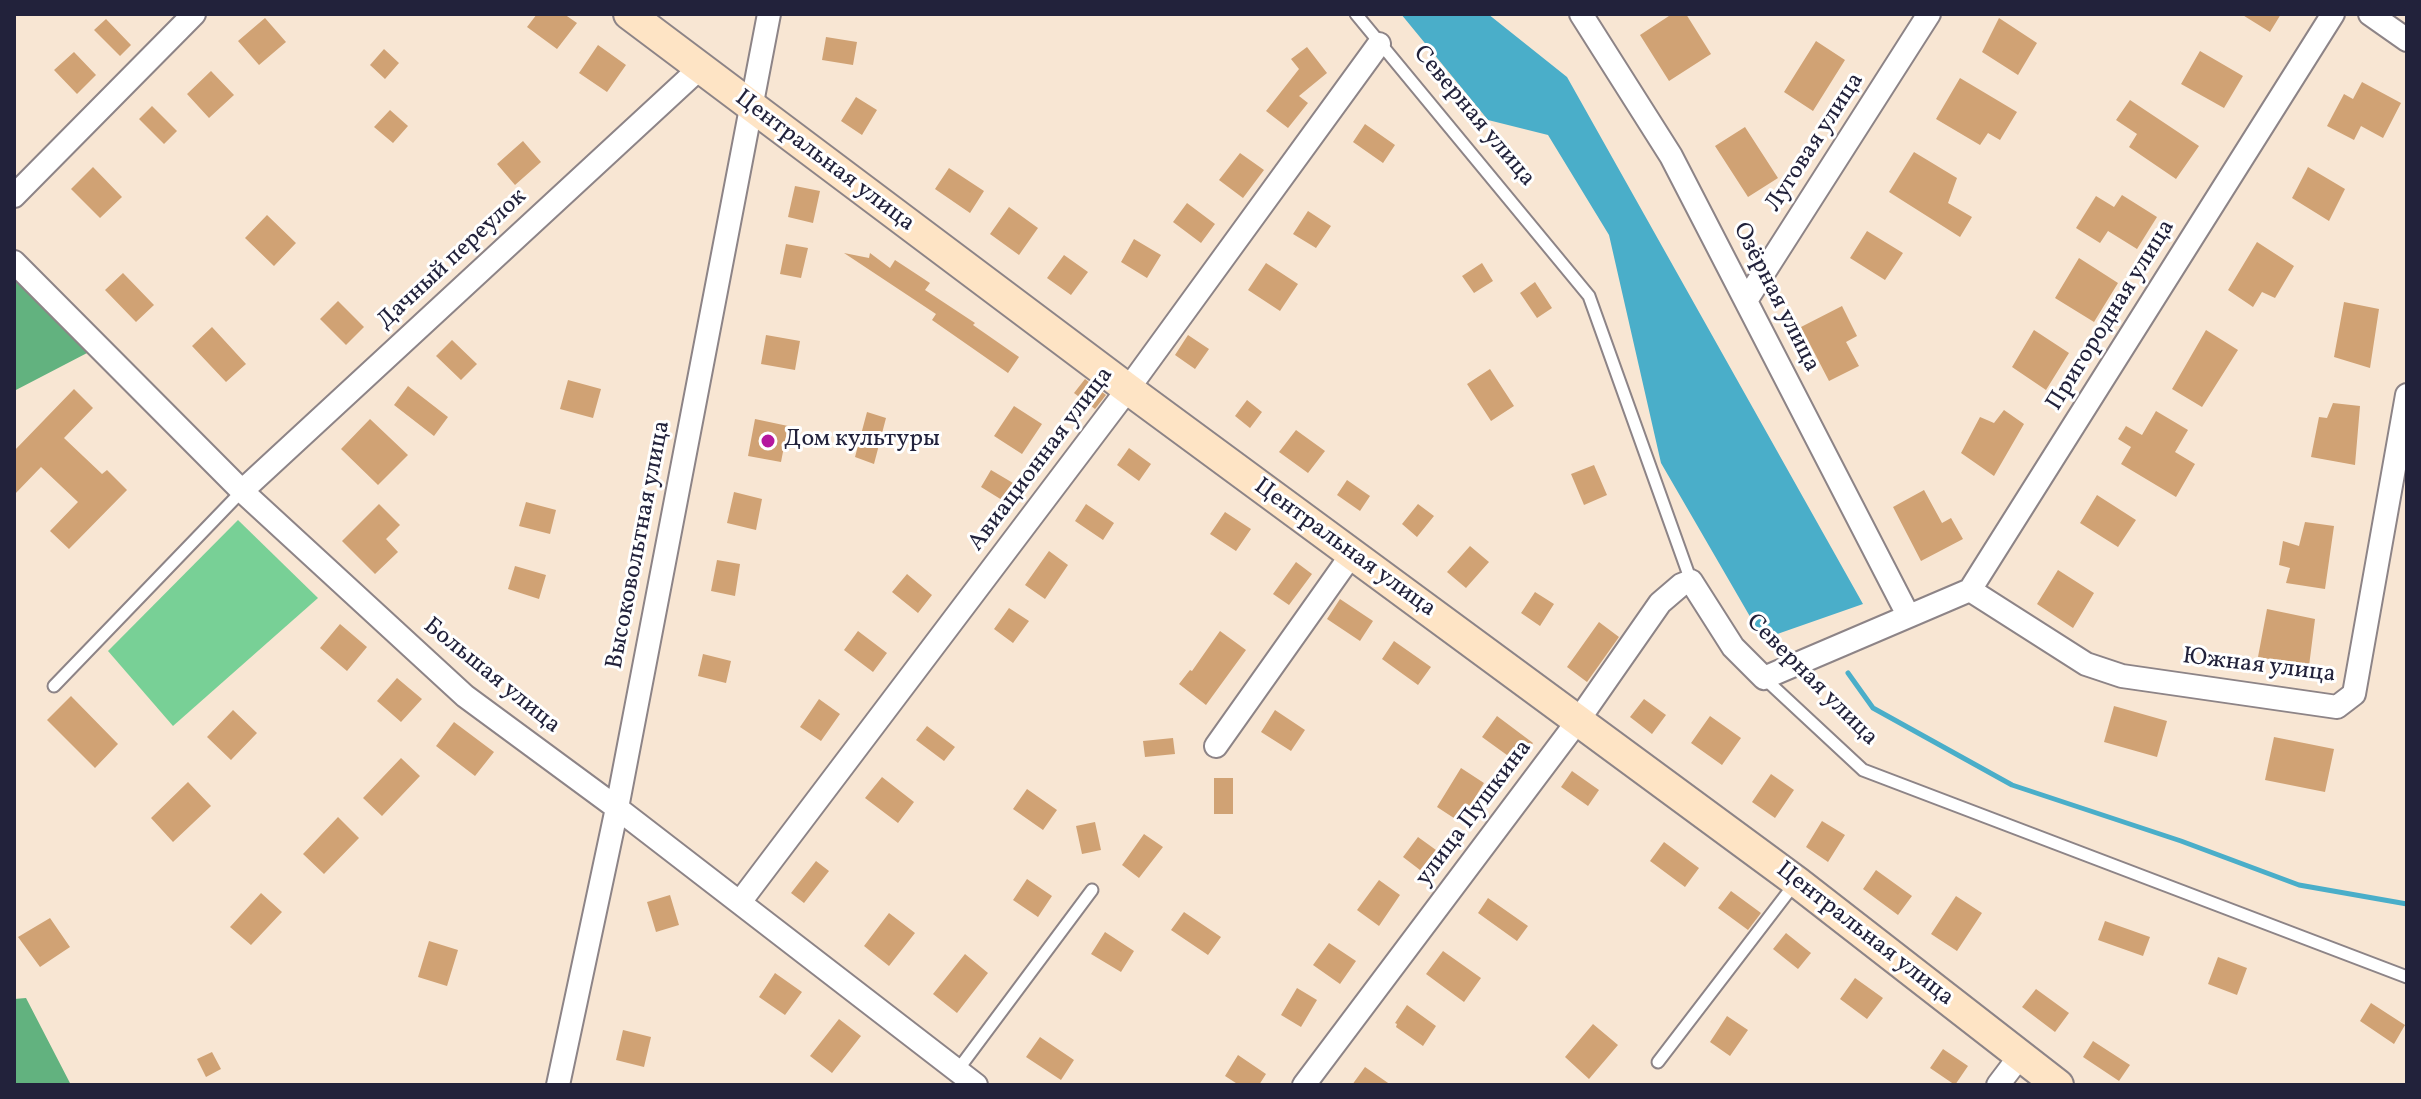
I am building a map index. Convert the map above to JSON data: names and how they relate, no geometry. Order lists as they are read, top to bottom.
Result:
{
  "streets": {
    "street": [
      "Северная улица",
      "Луговая улица",
      "Центральная улица",
      "Дачный переулок",
      "Озёрная улица",
      "Пригородная улица",
      "Авиационная улица",
      "Высоковольтная улица",
      "Южная улица",
      "Большая улица",
      "улица Пушкина"
    ]
  },
  "crossings": [
    ["Северная улица", "Авиационная улица"],
    ["Северная улица", "улица Пушкина"],
    ["Луговая улица", "Озёрная улица"],
    ["Центральная улица", "Дачный переулок"],
    ["Центральная улица", "Авиационная улица"],
    ["Центральная улица", "Высоковольтная улица"],
    ["Центральная улица", "улица Пушкина"],
    ["Дачный переулок", "Большая улица"],
    ["Пригородная улица", "Южная улица"],
    ["Авиационная улица", "Большая улица"],
    ["Высоковольтная улица", "Большая улица"]
  ],
  "places": ["Дом культуры"]
}
